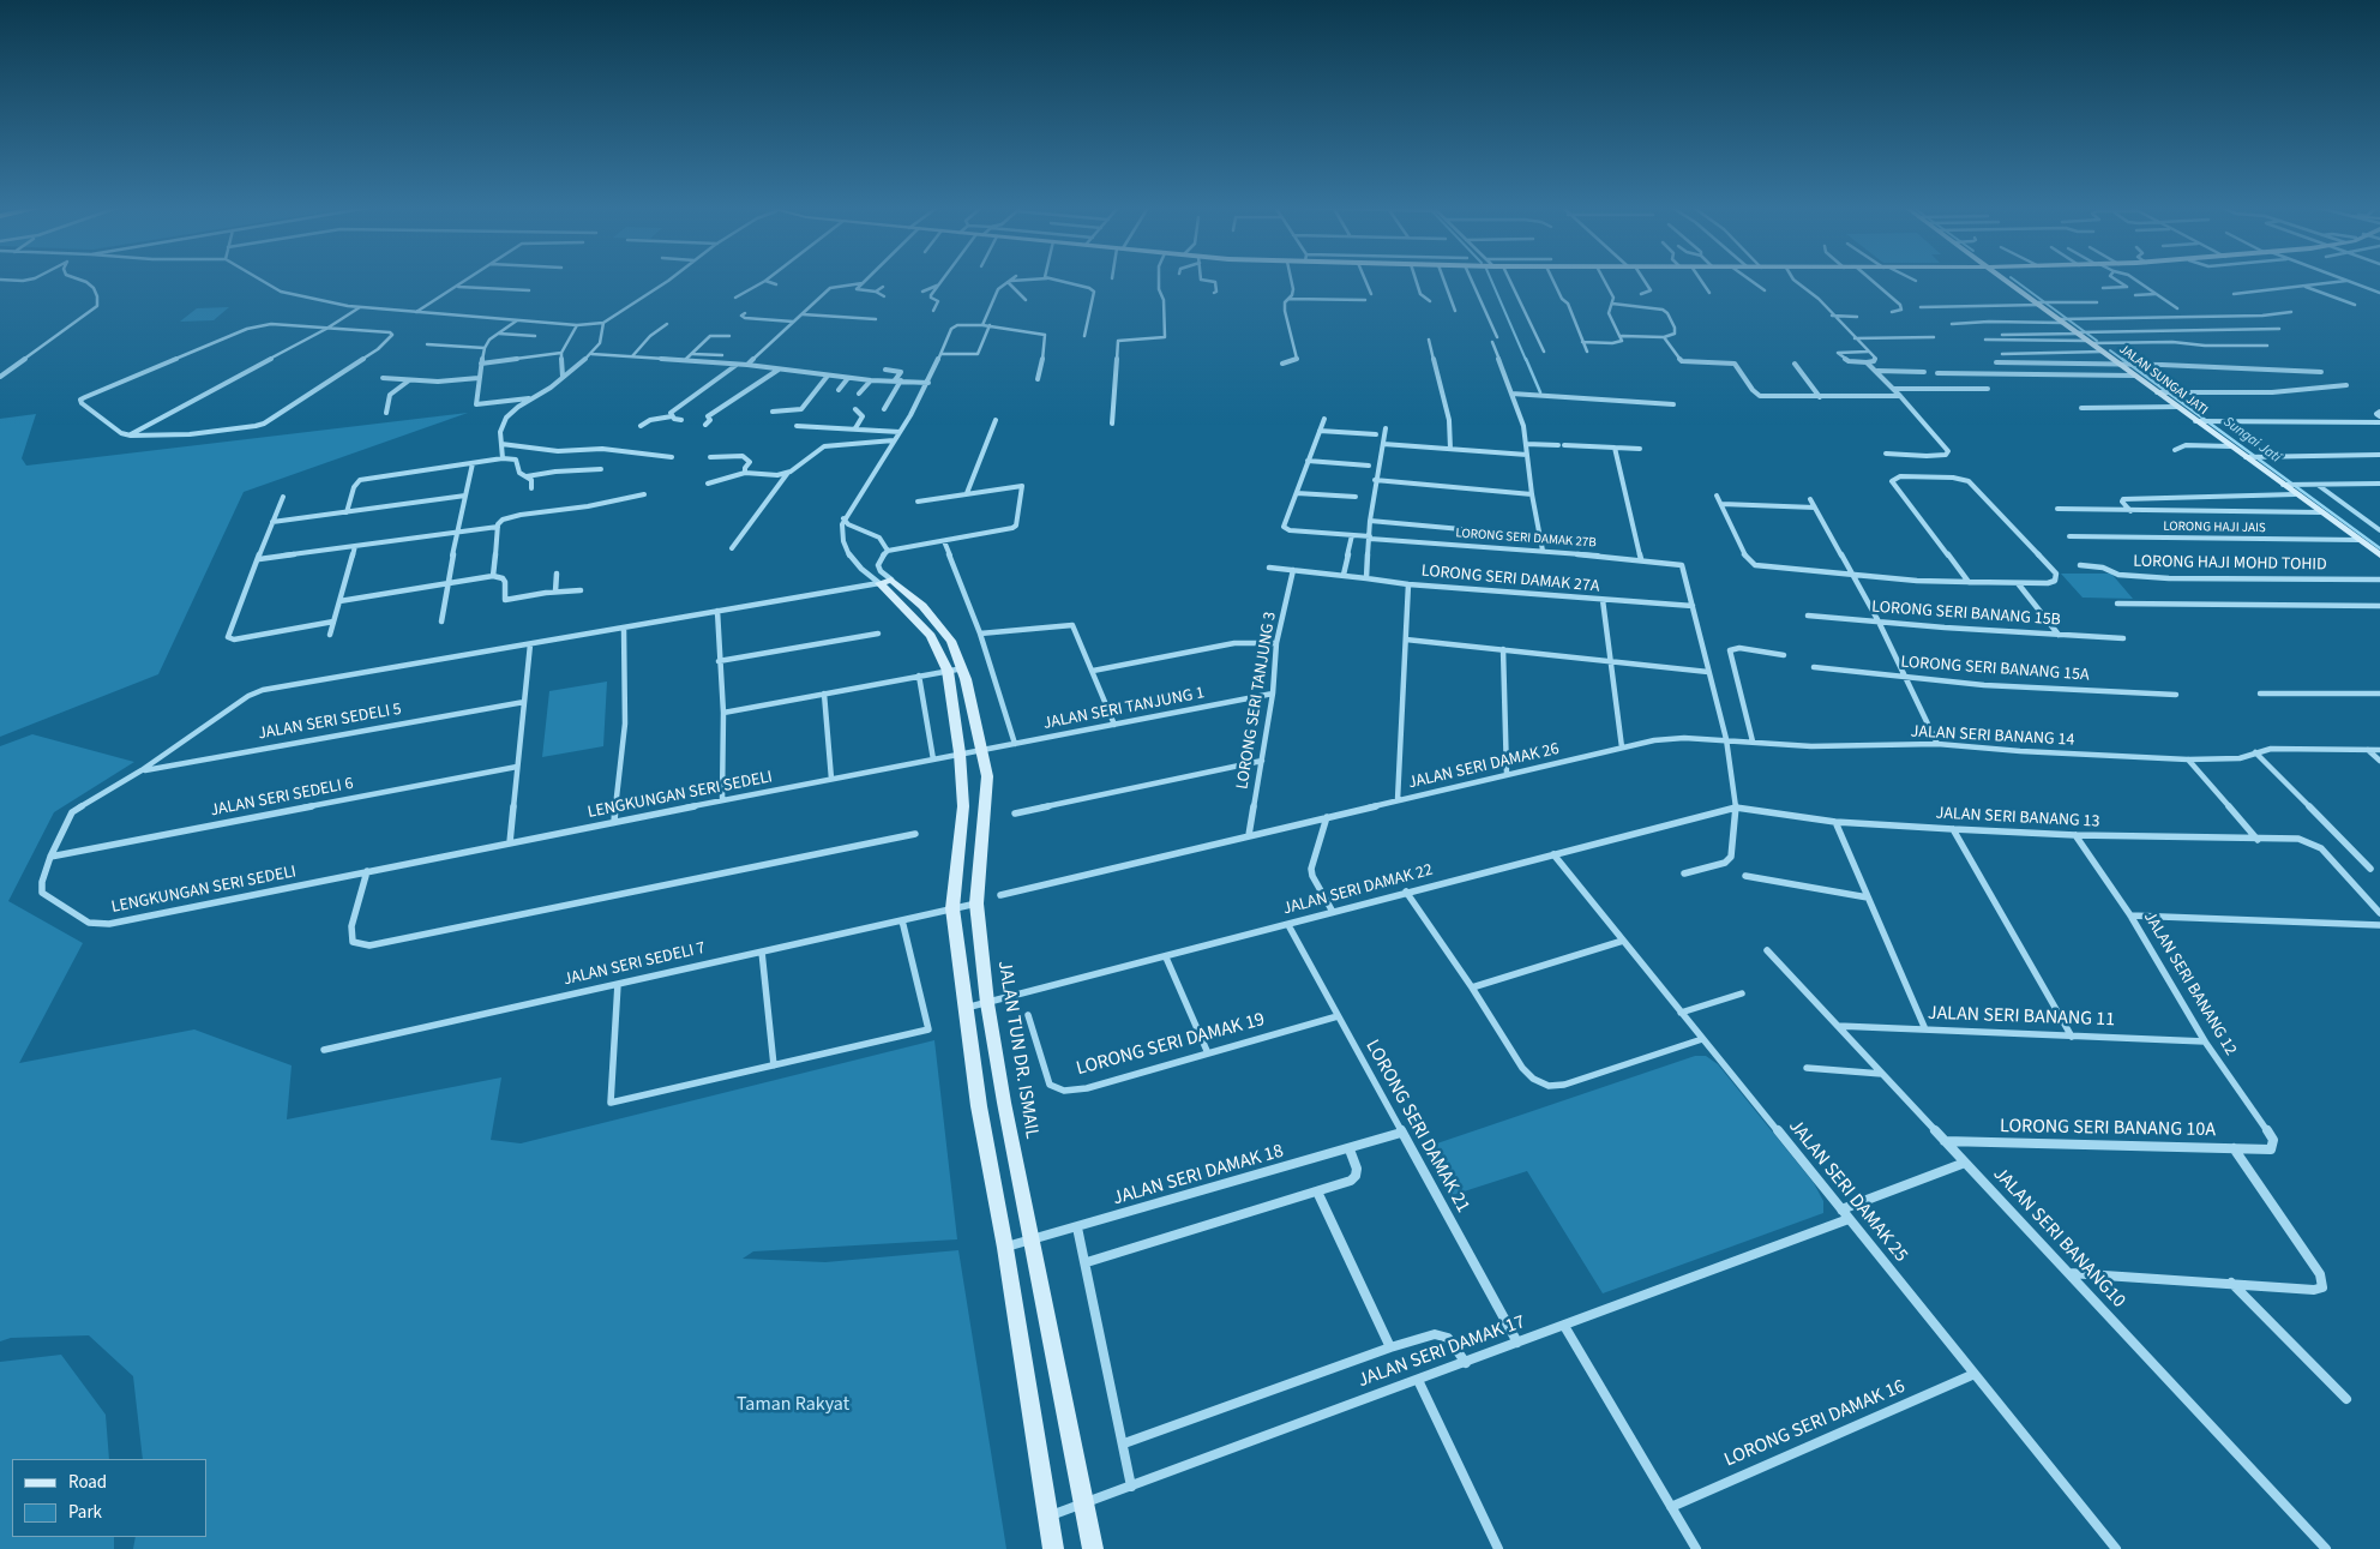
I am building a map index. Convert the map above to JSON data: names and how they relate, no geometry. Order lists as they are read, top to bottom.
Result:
{
  "streets": {
    "main road": ["JALAN SUNGAI JATI", "JALAN TUN DR. ISMAIL"],
    "street": [
      "LORONG HAJI JAIS",
      "LORONG SERI DAMAK 27B",
      "LORONG HAJI MOHD TOHID",
      "LORONG SERI DAMAK 27A",
      "LORONG SERI BANANG 15B",
      "LORONG SERI BANANG 15A",
      "LORONG SERI TANJUNG 3",
      "JALAN SERI TANJUNG 1",
      "JALAN SERI SEDELI 5",
      "JALAN SERI BANANG 14",
      "JALAN SERI DAMAK 26",
      "LENGKUNGAN SERI SEDELI",
      "JALAN SERI SEDELI 6",
      "JALAN SERI BANANG 13",
      "JALAN SERI DAMAK 22",
      "JALAN SERI SEDELI 7",
      "JALAN SERI BANANG 12",
      "JALAN SERI BANANG 11",
      "LORONG SERI DAMAK 19",
      "LORONG SERI DAMAK 21",
      "LORONG SERI BANANG 10A",
      "JALAN SERI DAMAK 18",
      "JALAN SERI DAMAK 25",
      "JALAN SERI BANANG10",
      "JALAN SERI DAMAK 17",
      "LORONG SERI DAMAK 16"
    ]
  },
  "crossings": [
    ["JALAN SUNGAI JATI", "LORONG HAJI JAIS"],
    ["LORONG SERI DAMAK 27B", "LORONG SERI DAMAK 27A"],
    ["LORONG SERI DAMAK 27A", "LORONG SERI TANJUNG 3"],
    ["LORONG SERI TANJUNG 3", "JALAN SERI TANJUNG 1"],
    ["LORONG SERI TANJUNG 3", "JALAN SERI DAMAK 26"],
    ["JALAN SERI TANJUNG 1", "LENGKUNGAN SERI SEDELI"],
    ["JALAN SERI TANJUNG 1", "JALAN TUN DR. ISMAIL"],
    ["JALAN SERI SEDELI 5", "LENGKUNGAN SERI SEDELI"],
    ["JALAN SERI BANANG 14", "JALAN SERI DAMAK 26"],
    ["LENGKUNGAN SERI SEDELI", "JALAN SERI SEDELI 6"],
    ["LENGKUNGAN SERI SEDELI", "JALAN TUN DR. ISMAIL"],
    ["JALAN SERI BANANG 13", "JALAN SERI DAMAK 22"],
    ["JALAN SERI BANANG 13", "JALAN SERI BANANG 12"],
    ["JALAN SERI DAMAK 22", "JALAN TUN DR. ISMAIL"],
    ["JALAN SERI DAMAK 22", "LORONG SERI DAMAK 21"],
    ["JALAN SERI DAMAK 22", "JALAN SERI DAMAK 25"],
    ["JALAN SERI SEDELI 7", "JALAN TUN DR. ISMAIL"],
    ["JALAN SERI BANANG 12", "JALAN SERI BANANG 11"],
    ["JALAN SERI BANANG 12", "LORONG SERI BANANG 10A"],
    ["JALAN SERI BANANG 11", "JALAN SERI BANANG10"],
    ["LORONG SERI DAMAK 19", "LORONG SERI DAMAK 21"],
    ["JALAN TUN DR. ISMAIL", "JALAN SERI DAMAK 18"],
    ["JALAN TUN DR. ISMAIL", "JALAN SERI DAMAK 17"],
    ["LORONG SERI DAMAK 21", "JALAN SERI DAMAK 18"],
    ["LORONG SERI DAMAK 21", "JALAN SERI DAMAK 17"],
    ["LORONG SERI BANANG 10A", "JALAN SERI BANANG10"],
    ["JALAN SERI DAMAK 25", "JALAN SERI DAMAK 17"],
    ["JALAN SERI DAMAK 25", "LORONG SERI DAMAK 16"]
  ],
  "water": ["Sungai Jati"],
  "parks": ["Taman Rakyat"],
  "legend": ["Road", "Park"]
}
